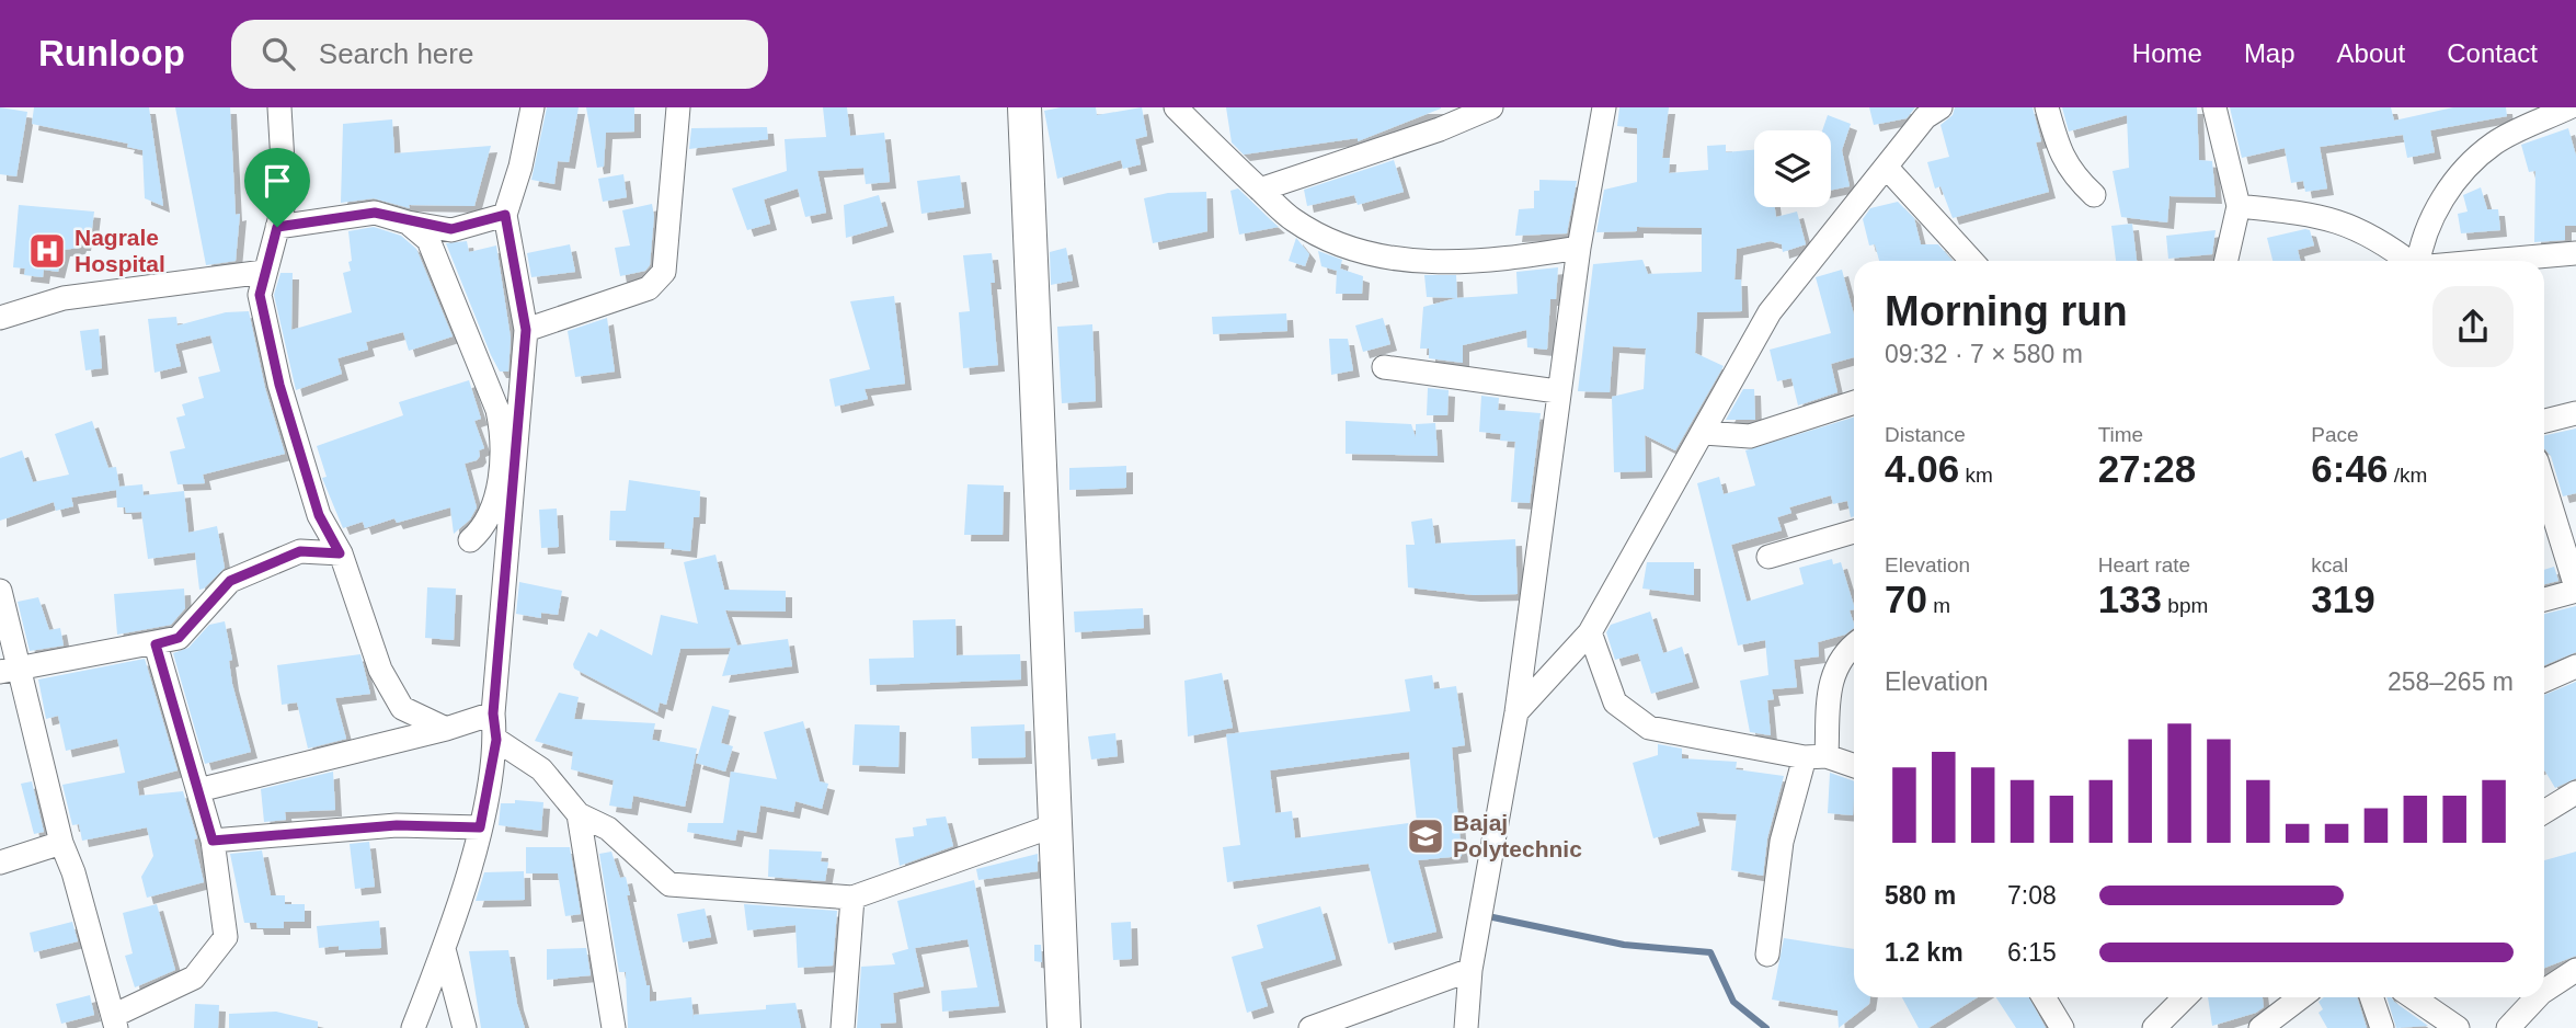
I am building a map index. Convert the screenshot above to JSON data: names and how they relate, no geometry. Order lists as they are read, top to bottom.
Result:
{
  "places": {
    "hospital": ["Nagrale Hospital"],
    "school or university": ["Bajaj Polytechnic"]
  },
  "page": {
    "header": "Runloop",
    "search": "Search here",
    "nav": [
      "Home",
      "Map",
      "About",
      "Contact"
    ],
    "heading": ["Morning run", "09:32 · 7 × 580 m"],
    "stats": [
      ["Distance", "4.06 km"],
      ["Time", "27:28"],
      ["Pace", "6:46 /km"],
      ["Elevation", "70 m"],
      ["Heart rate", "133 bpm"],
      ["kcal", "319"]
    ],
    "chart": ["Elevation", "258–265 m"],
    "list": [
      {
        "name": "580 m",
        "note": "7:08"
      },
      {
        "name": "1.2 km",
        "note": "6:15"
      }
    ]
  }
}
